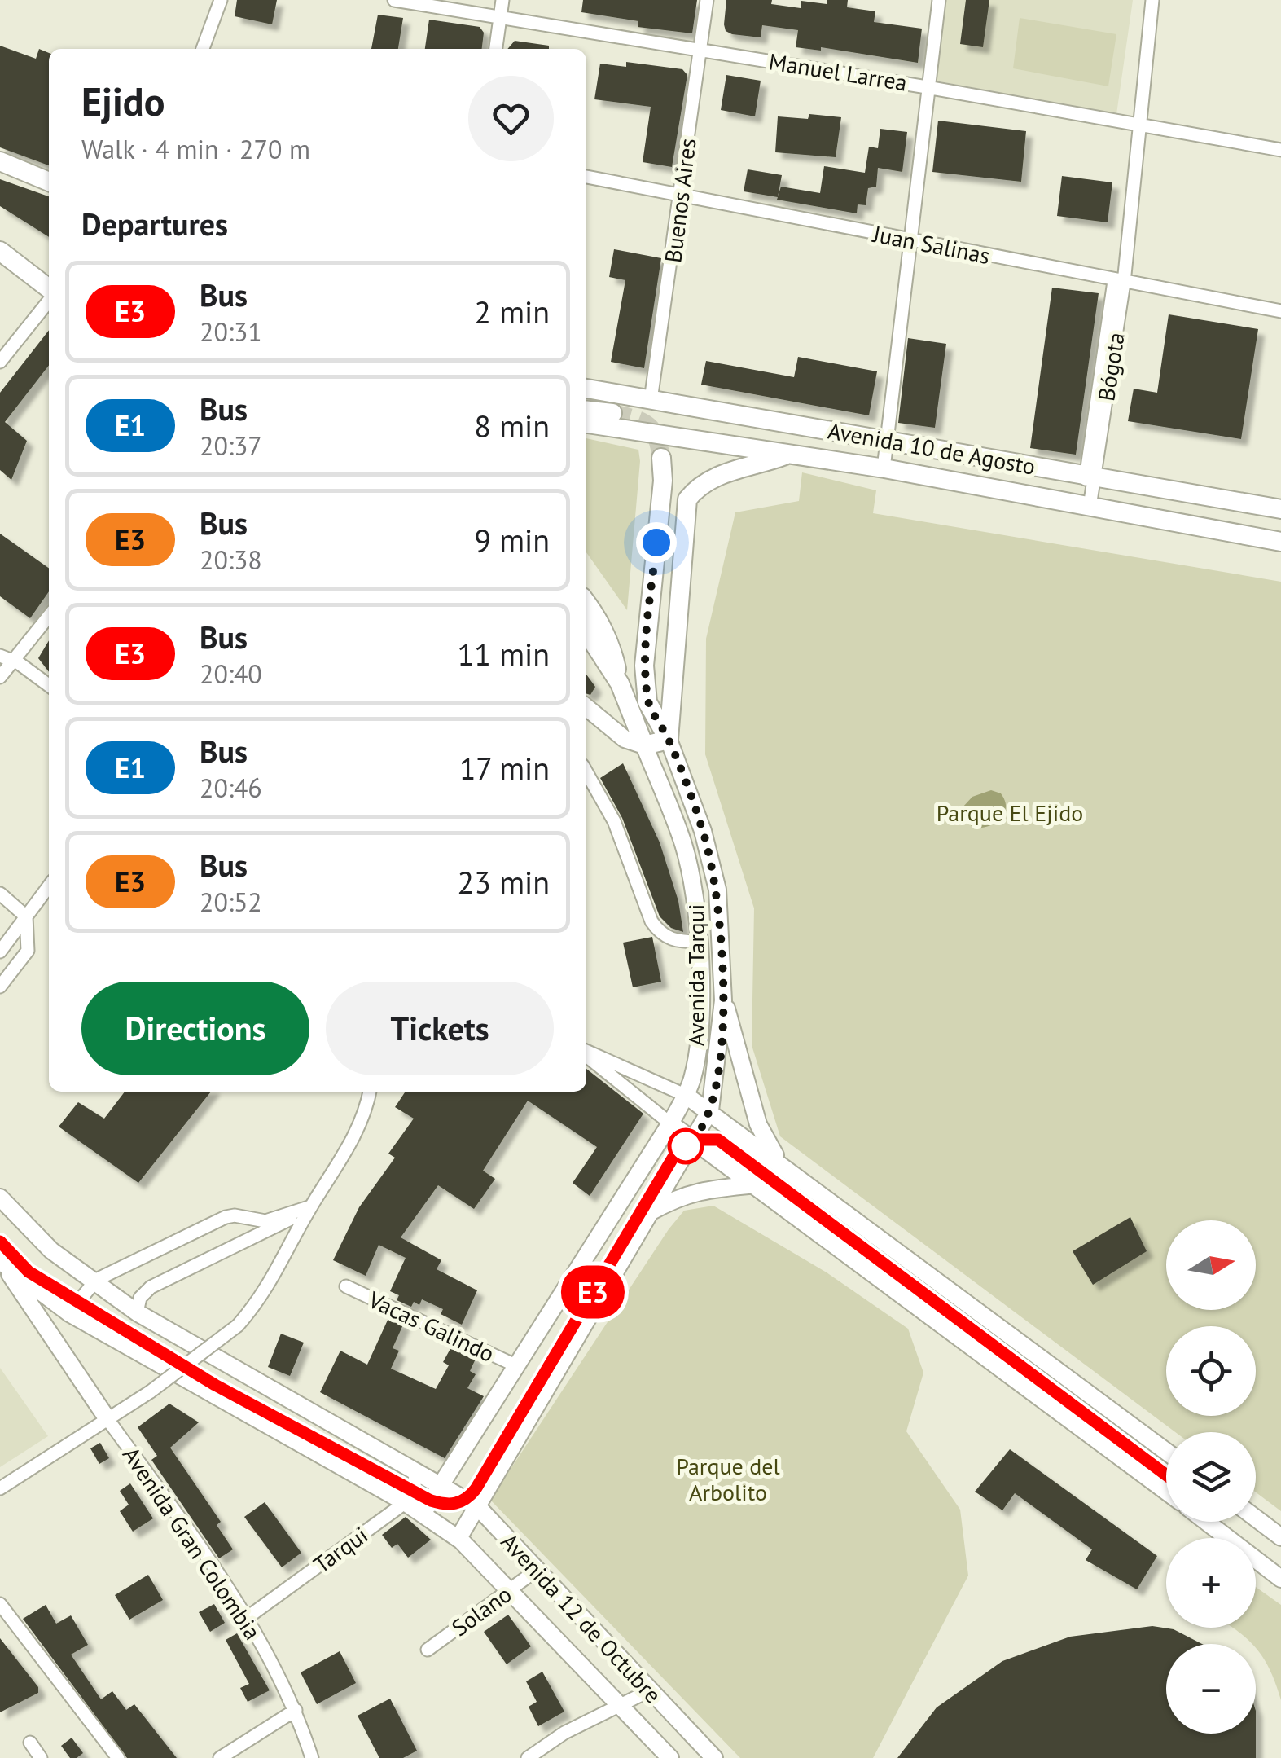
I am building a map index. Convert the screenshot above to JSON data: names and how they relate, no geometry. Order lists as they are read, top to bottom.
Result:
{
  "streets": {
    "main road": ["Avenida 10 de Agosto", "Avenida Tarqui", "Avenida 12 de Octubre"],
    "street": [
      "Manuel Larrea",
      "Buenos Aires",
      "Juan Salinas",
      "Bógota",
      "Vacas Galindo",
      "Avenida Gran Colombia",
      "Tarqui",
      "Solano"
    ]
  },
  "crossings": [
    ["Manuel Larrea", "Buenos Aires"],
    ["Manuel Larrea", "Bógota"],
    ["Buenos Aires", "Juan Salinas"],
    ["Buenos Aires", "Avenida 10 de Agosto"],
    ["Juan Salinas", "Bógota"],
    ["Bógota", "Avenida 10 de Agosto"],
    ["Avenida 10 de Agosto", "Avenida Tarqui"],
    ["Avenida Tarqui", "Vacas Galindo"],
    ["Avenida Tarqui", "Avenida 12 de Octubre"],
    ["Avenida Gran Colombia", "Tarqui"],
    ["Solano", "Avenida 12 de Octubre"]
  ],
  "parks": ["Parque El Ejido", "Parque del Arbolito"],
  "lines": ["bus line E3"],
  "north": "right",
  "page": {
    "on_map": "E3",
    "heading": [
      ["Ejido", "Walk · 4 min · 270 m"],
      "Departures"
    ],
    "list": [
      {
        "mark": "E3",
        "name": "Bus",
        "note": "20:31",
        "value": "2 min"
      },
      {
        "mark": "E1",
        "name": "Bus",
        "note": "20:37",
        "value": "8 min"
      },
      {
        "mark": "E3",
        "name": "Bus",
        "note": "20:38",
        "value": "9 min"
      },
      {
        "mark": "E3",
        "name": "Bus",
        "note": "20:40",
        "value": "11 min"
      },
      {
        "mark": "E1",
        "name": "Bus",
        "note": "20:46",
        "value": "17 min"
      },
      {
        "mark": "E3",
        "name": "Bus",
        "note": "20:52",
        "value": "23 min"
      }
    ],
    "buttons": ["Directions", "Tickets"],
    "map_buttons": ["+", "−"]
  }
}
